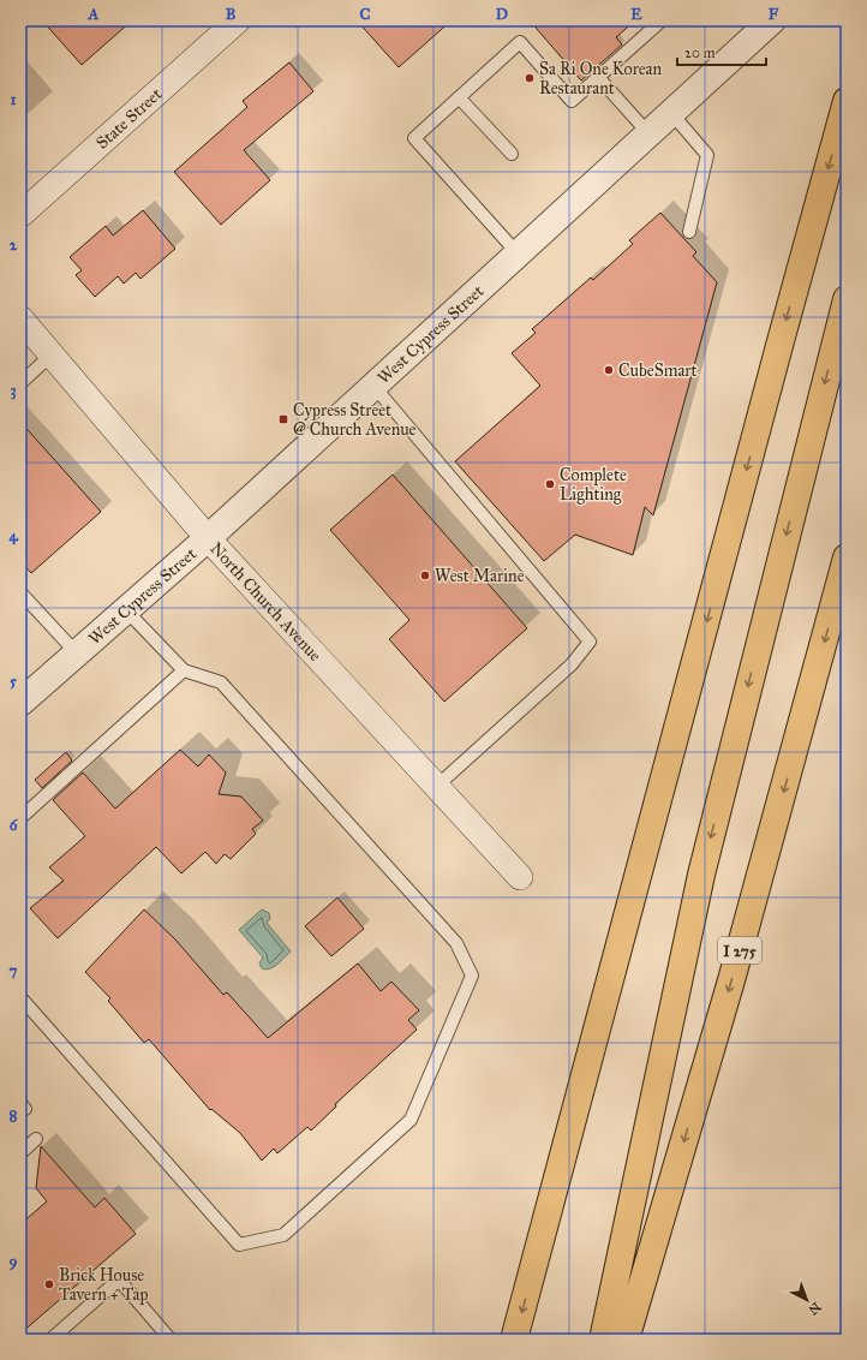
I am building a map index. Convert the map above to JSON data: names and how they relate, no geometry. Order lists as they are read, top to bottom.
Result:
{
  "streets": {
    "highway": ["I 275"],
    "street": ["State Street", "West Cypress Street", "North Church Avenue"]
  },
  "crossings": [
    ["West Cypress Street", "North Church Avenue"]
  ],
  "places": {
    "other": [
      "Sa Ri One Korean Restaurant",
      "CubeSmart",
      "Complete Lighting",
      "West Marine",
      "Brick House Tavern + Tap"
    ],
    "transit": ["Cypress Street @ Church Avenue"]
  },
  "scale_bar": "20 m",
  "north": "bottom right",
  "grid": {
    "columns": [
      "A",
      "B",
      "C",
      "D",
      "E",
      "F"
    ],
    "rows": [
      "1",
      "2",
      "3",
      "4",
      "5",
      "6",
      "7",
      "8",
      "9"
    ]
  }
}
